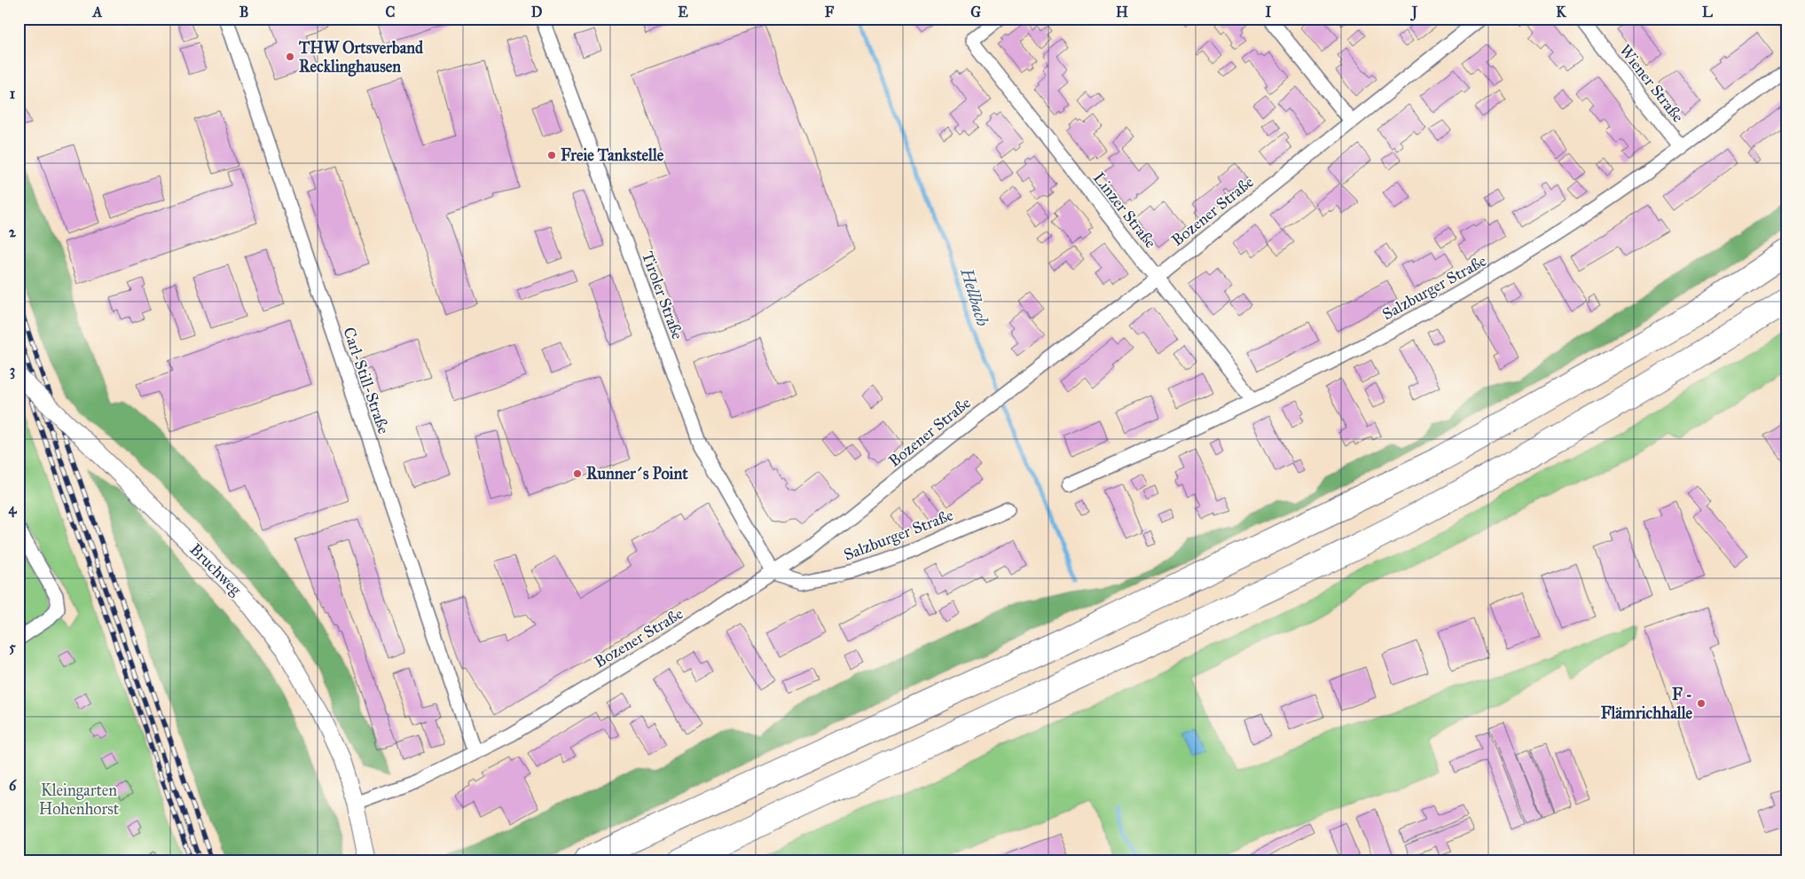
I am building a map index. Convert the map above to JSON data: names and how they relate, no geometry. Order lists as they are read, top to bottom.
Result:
{
  "streets": {
    "street": [
      "Wiener Straße",
      "Linzer Straße",
      "Bozener Straße",
      "Salzburger Straße",
      "Tiroler Straße",
      "Carl-Still-Straße",
      "Bruchweg"
    ]
  },
  "crossings": [
    ["Wiener Straße", "Salzburger Straße"],
    ["Linzer Straße", "Bozener Straße"],
    ["Linzer Straße", "Salzburger Straße"],
    ["Bozener Straße", "Salzburger Straße"],
    ["Bozener Straße", "Tiroler Straße"],
    ["Bozener Straße", "Carl-Still-Straße"],
    ["Bozener Straße", "Bruchweg"],
    ["Salzburger Straße", "Tiroler Straße"]
  ],
  "water": ["Hellbach"],
  "parks": ["Kleingarten Hohenhorst"],
  "places": [
    "THW Ortsverband Recklinghausen",
    "Freie Tankstelle",
    "Runner´s Point",
    "F - Flämrichhalle"
  ],
  "grid": {
    "columns": [
      "A",
      "B",
      "C",
      "D",
      "E",
      "F",
      "G",
      "H",
      "I",
      "J",
      "K",
      "L"
    ],
    "rows": [
      "1",
      "2",
      "3",
      "4",
      "5",
      "6"
    ]
  }
}
